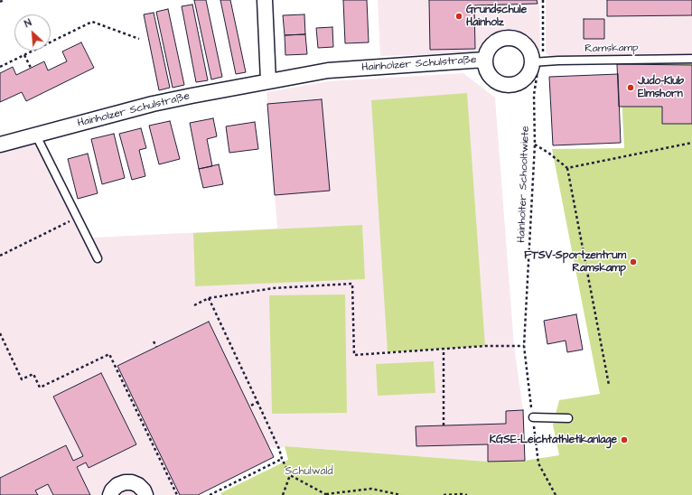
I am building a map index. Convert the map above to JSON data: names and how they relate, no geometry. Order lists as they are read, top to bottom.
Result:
{
  "streets": {
    "street": ["Hainholzer Schulstraße"],
    "lane": ["Ramskamp"],
    "path": ["Hainholter Schooltwiete"]
  },
  "crossings": [
    ["Ramskamp", "Hainholzer Schulstraße"],
    ["Ramskamp", "Hainholter Schooltwiete"],
    ["Hainholzer Schulstraße", "Hainholter Schooltwiete"]
  ],
  "parks": ["Schulwald"],
  "places": [
    "Grundschule Hainholz",
    "Judo-Klub Elmshorn",
    "FTSV-Sportzentrum Ramskamp",
    "KGSE-Leichtathletikanlage"
  ],
  "north": "top left"
}
